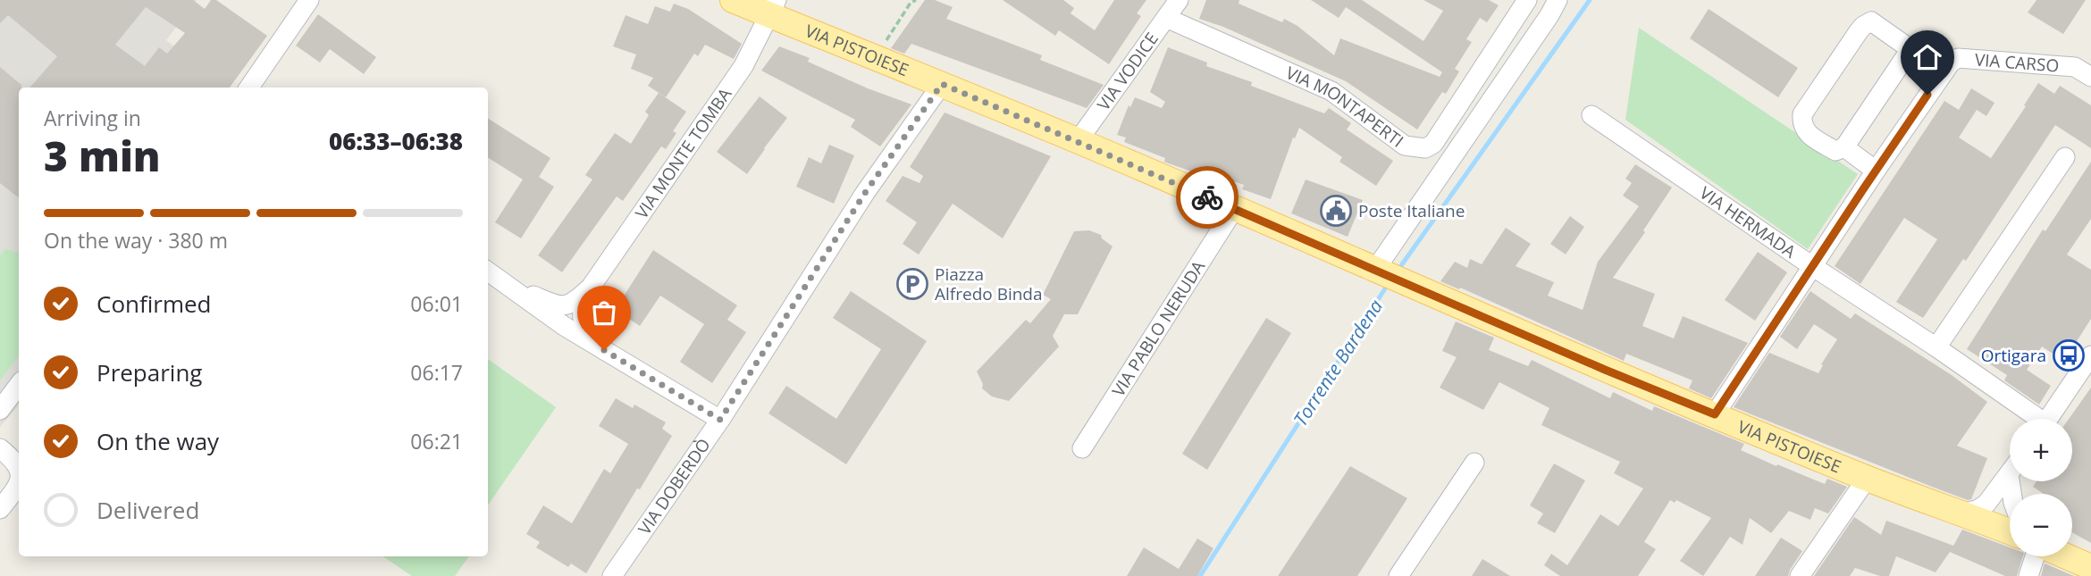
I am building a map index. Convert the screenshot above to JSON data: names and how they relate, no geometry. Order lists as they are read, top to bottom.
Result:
{
  "streets": {
    "main road": ["VIA PISTOIESE"],
    "street": [
      "VIA CARSO",
      "VIA VODICE",
      "VIA MONTAPERTI",
      "VIA MONTE TOMBA",
      "VIA HERMADA",
      "VIA PABLO NERUDA",
      "VIA DOBERDÒ"
    ]
  },
  "crossings": [
    ["VIA PISTOIESE", "VIA VODICE"],
    ["VIA PISTOIESE", "VIA MONTE TOMBA"],
    ["VIA PISTOIESE", "VIA PABLO NERUDA"],
    ["VIA PISTOIESE", "VIA DOBERDÒ"],
    ["VIA VODICE", "VIA MONTAPERTI"]
  ],
  "water": ["Torrente Bardena"],
  "places": {
    "public building": ["Poste Italiane"],
    "parking": ["Piazza Alfredo Binda"],
    "bus stop": ["Ortigara"]
  },
  "page": {
    "heading": ["3 min", "Arriving in", "06:33–06:38"],
    "bar": "On the way · 380 m",
    "list": [
      ["Confirmed", "06:01"],
      ["Preparing", "06:17"],
      ["On the way", "06:21"],
      "Delivered"
    ],
    "map_buttons": ["+", "−"]
  }
}
